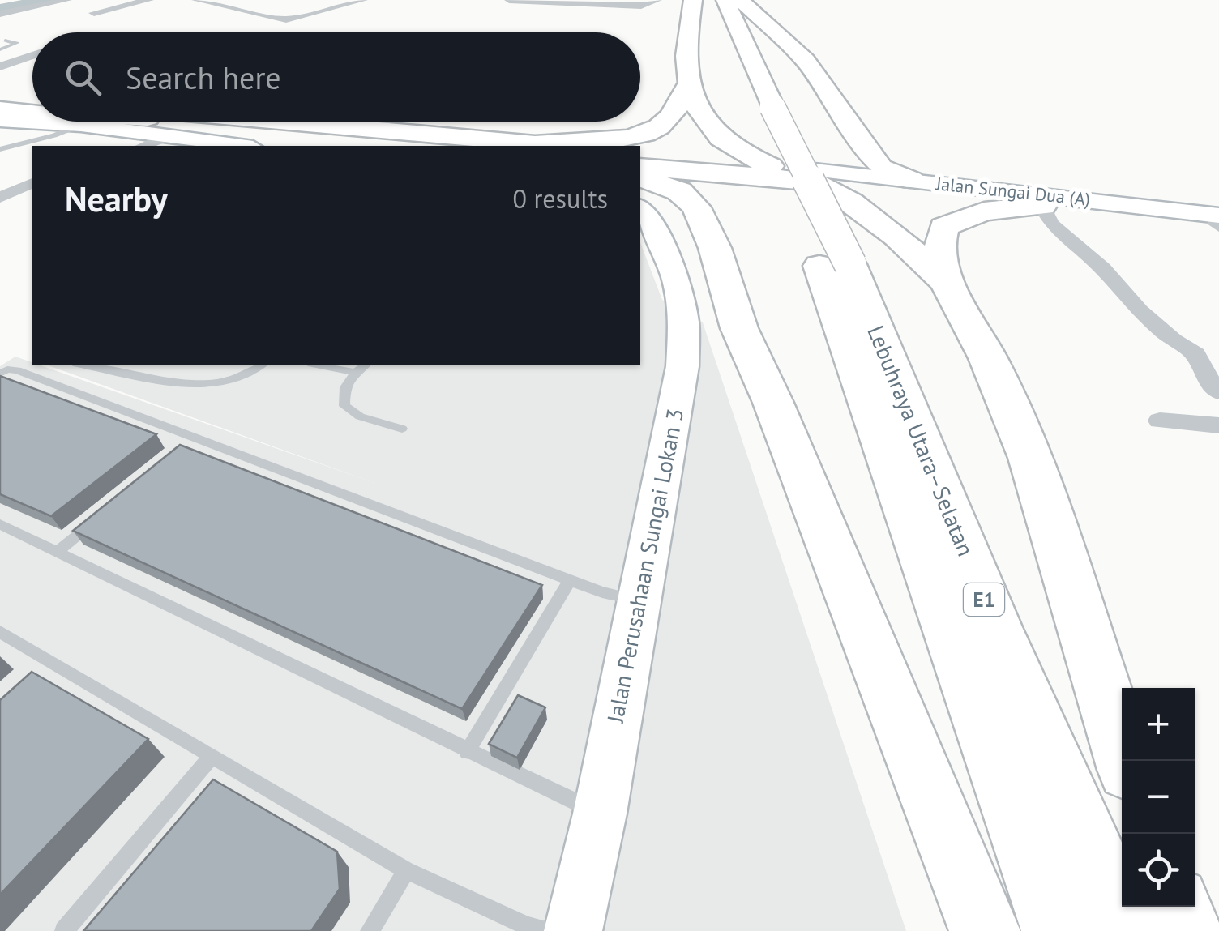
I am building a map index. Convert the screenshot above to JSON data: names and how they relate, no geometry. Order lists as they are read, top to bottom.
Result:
{
  "streets": {
    "highway": ["Lebuhraya Utara–Selatan", "E1"],
    "main road": ["Jalan Sungai Dua (A)", "Jalan Perusahaan Sungai Lokan 3"]
  },
  "page": {
    "search": "Search here",
    "heading": ["Nearby", "0 results"],
    "map_buttons": ["+", "−"]
  }
}
